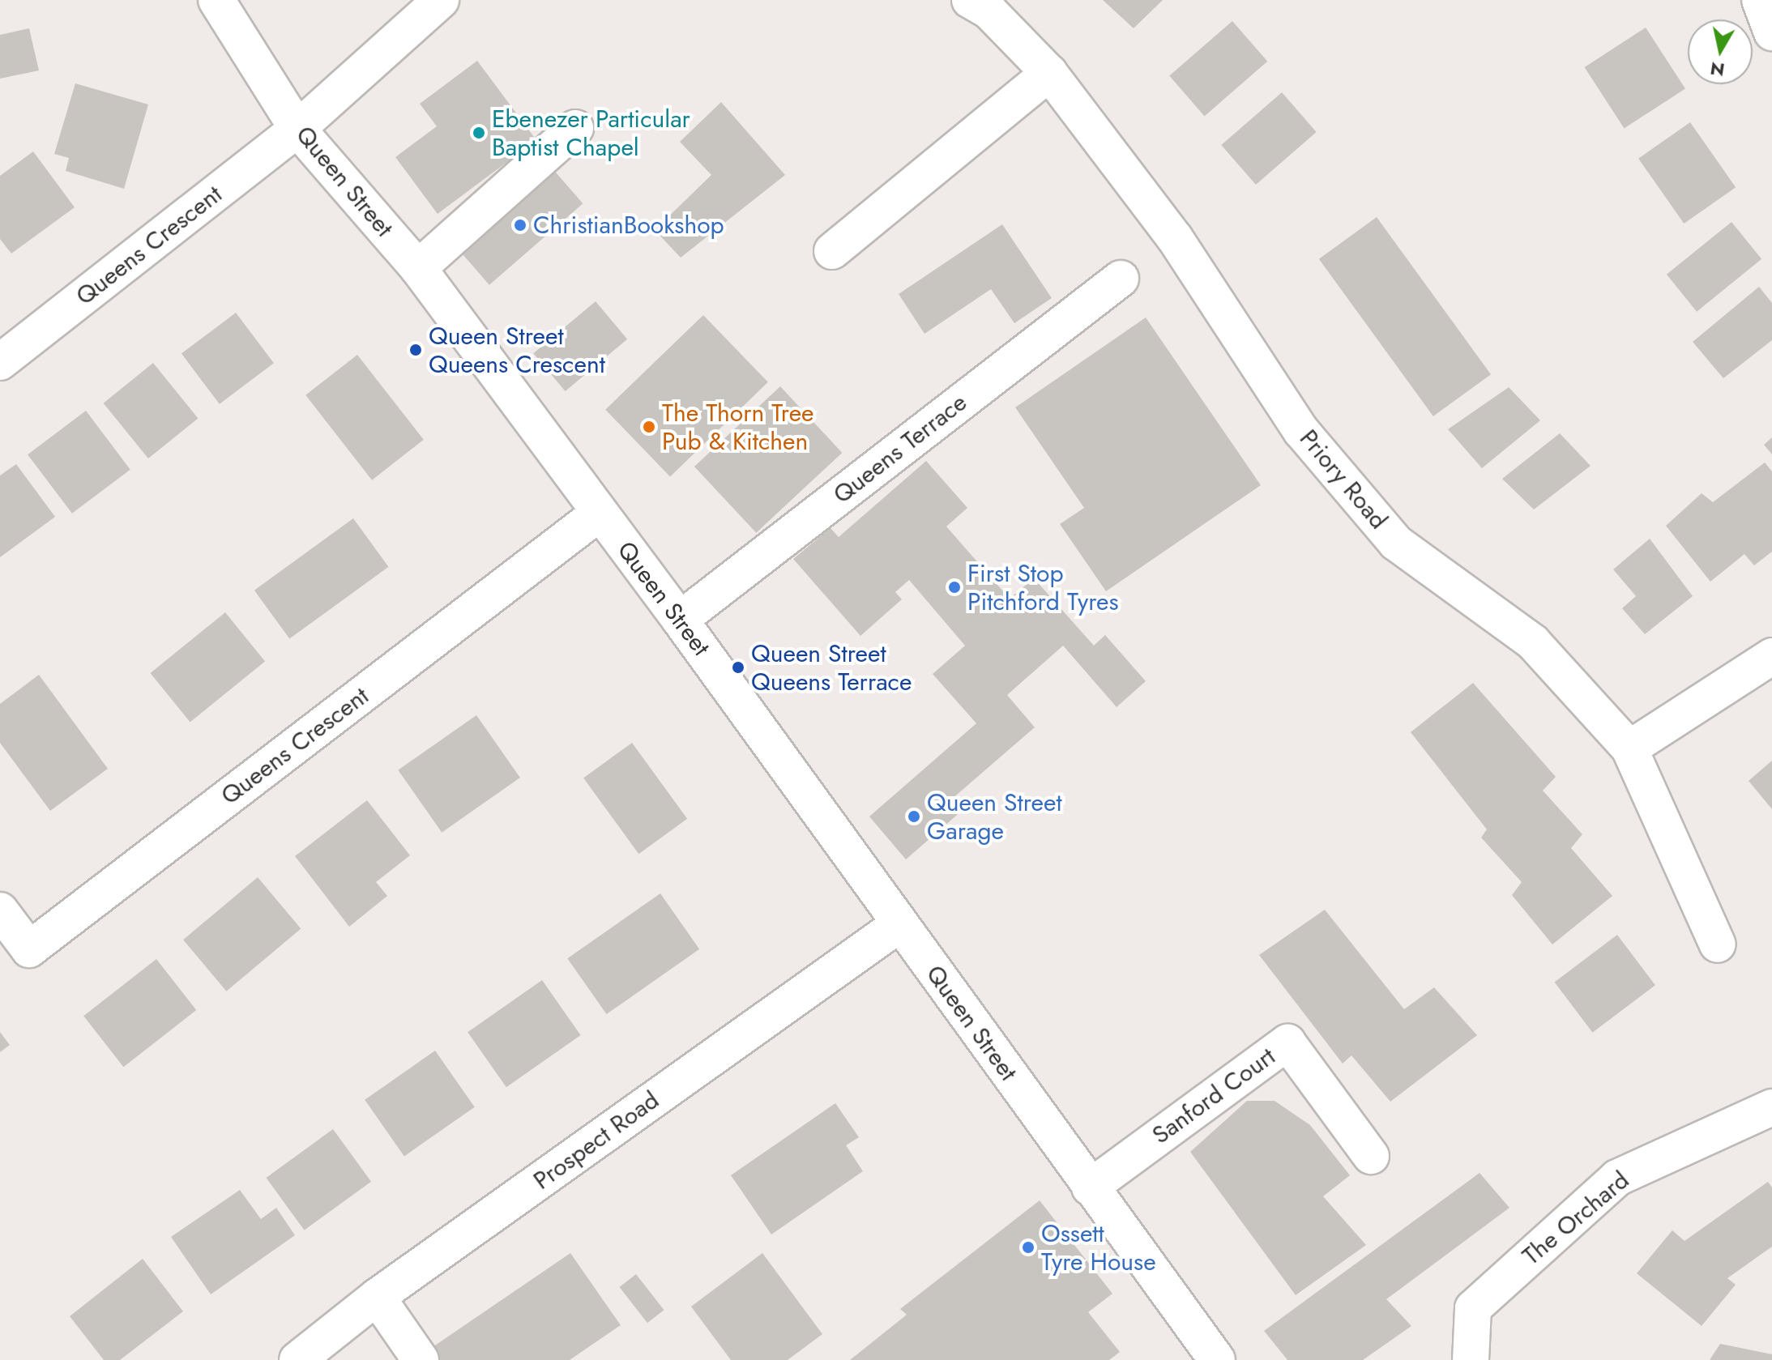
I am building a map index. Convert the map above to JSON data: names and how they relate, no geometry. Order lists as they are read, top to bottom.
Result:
{
  "streets": {
    "street": [
      "Queen Street",
      "Queens Crescent",
      "Queens Terrace",
      "Priory Road",
      "Sanford Court",
      "Prospect Road",
      "The Orchard"
    ]
  },
  "crossings": [
    ["Queen Street", "Queens Crescent"],
    ["Queen Street", "Queens Terrace"],
    ["Queen Street", "Sanford Court"],
    ["Queen Street", "Prospect Road"]
  ],
  "places": [
    "Ebenezer Particular Baptist Chapel",
    "ChristianBookshop",
    "Queen Street Queens Crescent",
    "The Thorn Tree Pub & Kitchen",
    "First Stop Pitchford Tyres",
    "Queen Street Queens Terrace",
    "Queen Street Garage",
    "Ossett Tyre House"
  ],
  "north": "bottom"
}
